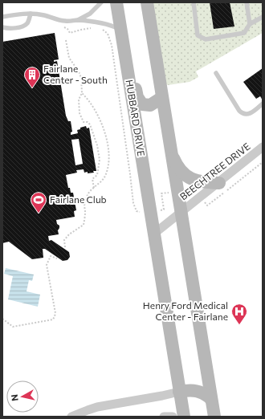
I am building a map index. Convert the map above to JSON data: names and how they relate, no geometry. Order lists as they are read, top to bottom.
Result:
{
  "streets": {
    "street": ["HUBBARD DRIVE", "BEECHTREE DRIVE"]
  },
  "places": {
    "building": ["Fairlane Center - South"],
    "sports": ["Fairlane Club"],
    "hospital": ["Henry Ford Medical Center - Fairlane"]
  },
  "north": "left"
}
